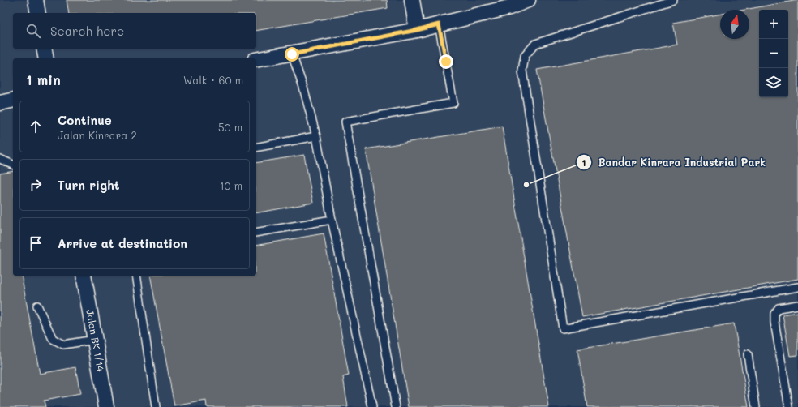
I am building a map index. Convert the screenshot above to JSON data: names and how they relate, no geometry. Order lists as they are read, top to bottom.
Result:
{
  "streets": {
    "street": ["Jalan BK 1/14"]
  },
  "places": ["Bandar Kinrara Industrial Park"],
  "north": "top",
  "page": {
    "map_buttons": ["+", "−"],
    "search": "Search here",
    "heading": ["1 min", "Walk · 60 m"],
    "list": [
      ["Continue", "Jalan Kinrara 2", "50 m"],
      ["Turn right", "10 m"],
      "Arrive at destination"
    ]
  }
}
